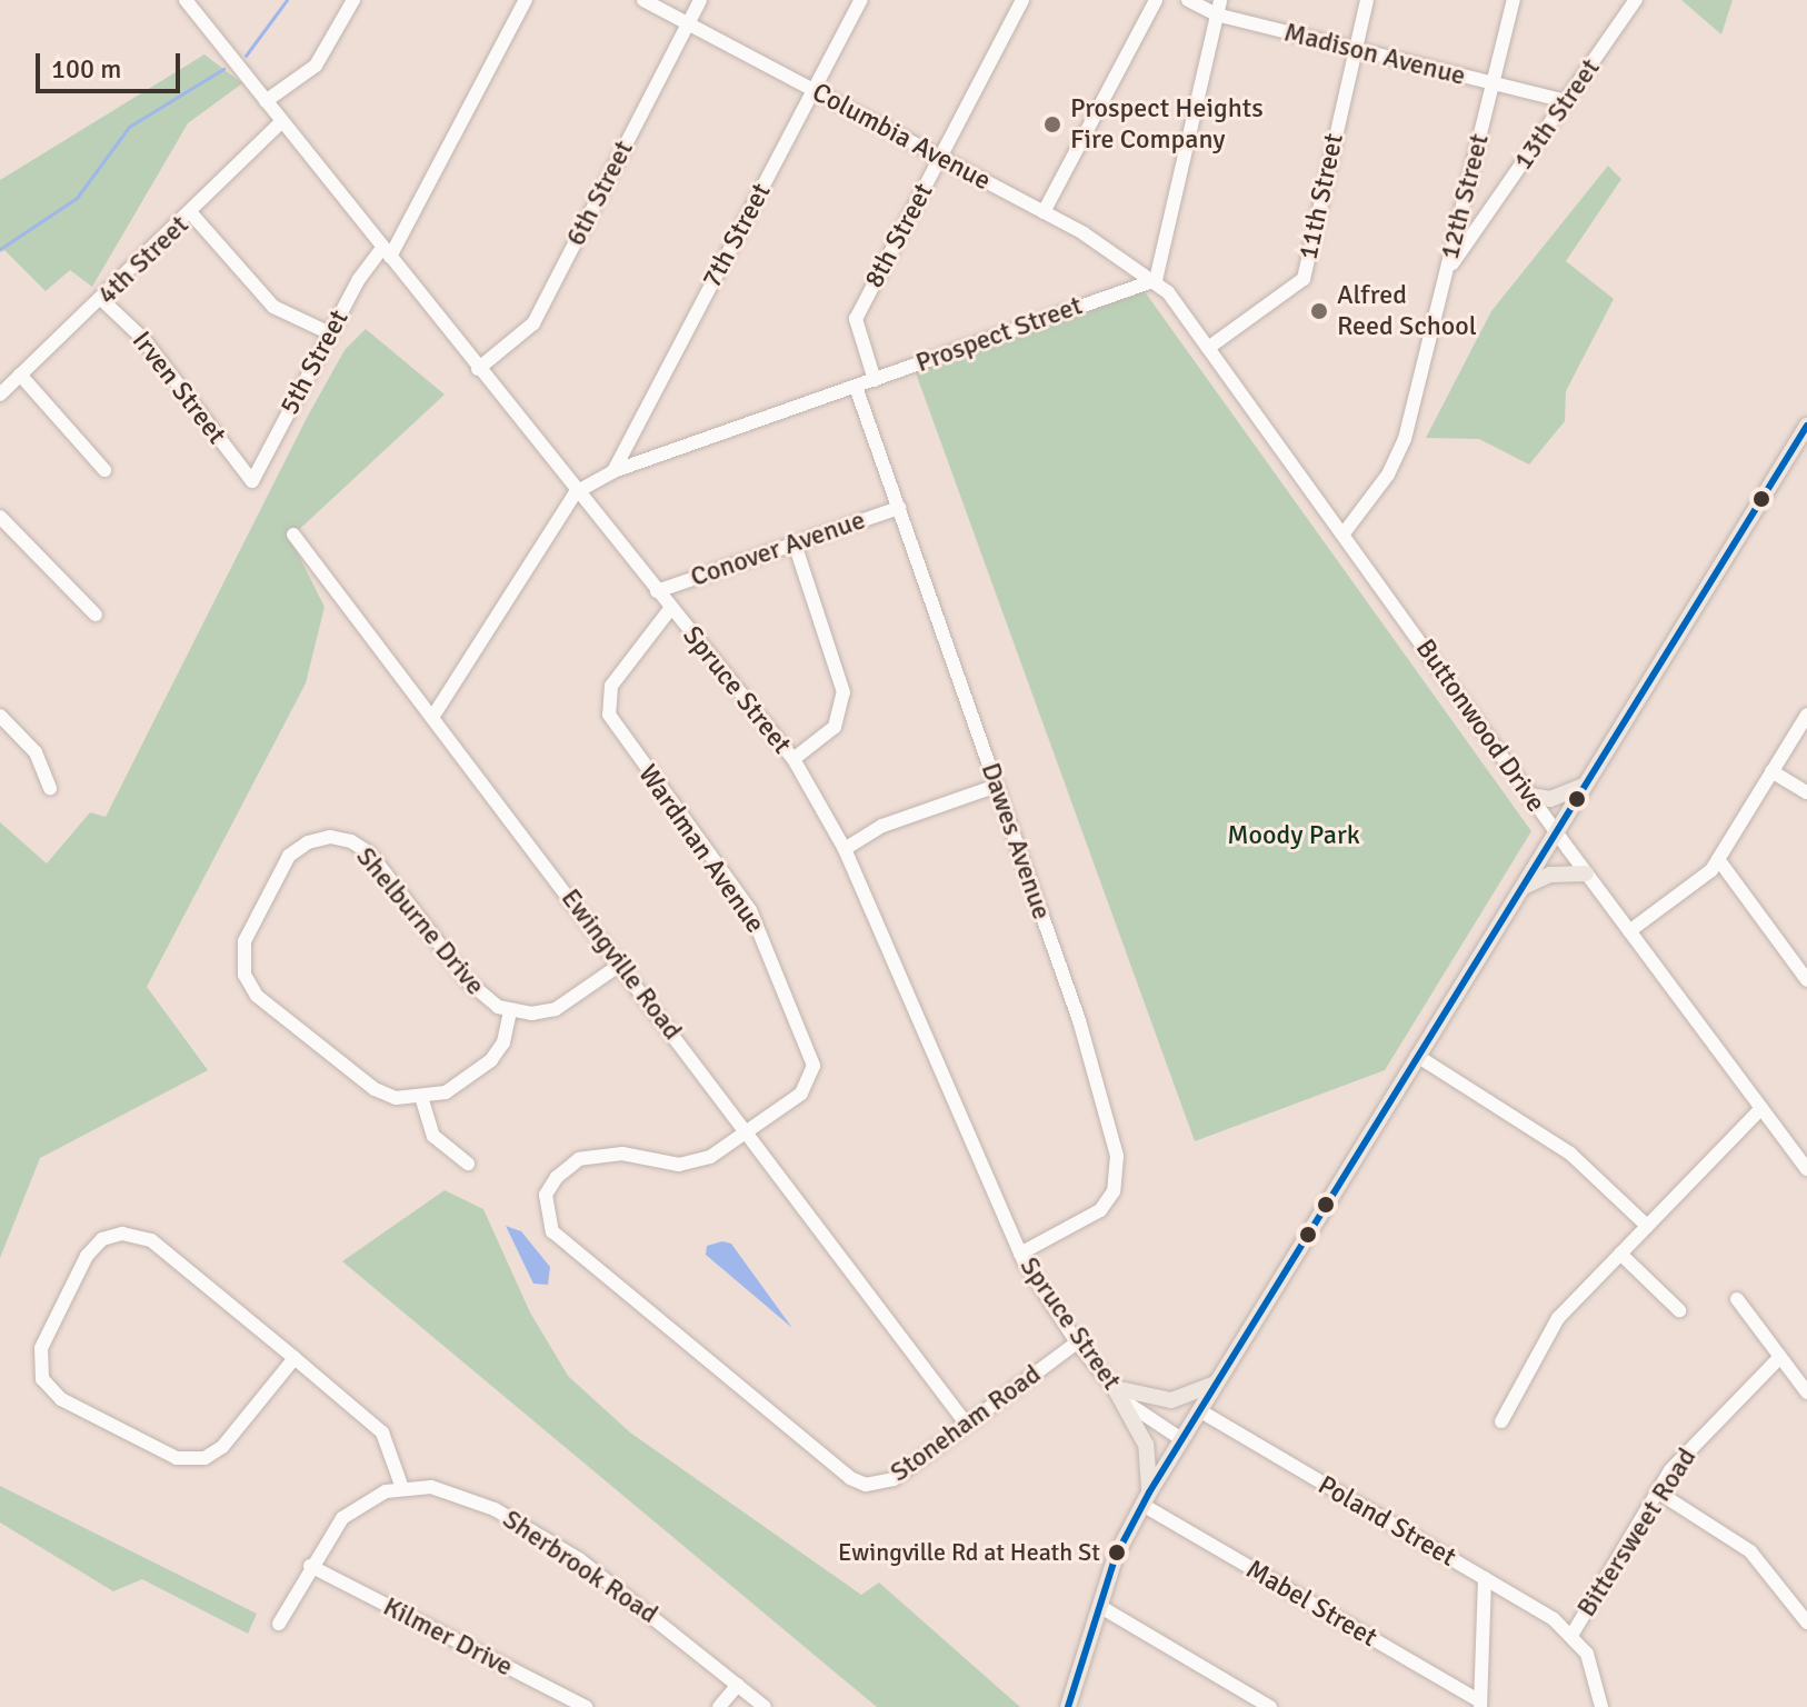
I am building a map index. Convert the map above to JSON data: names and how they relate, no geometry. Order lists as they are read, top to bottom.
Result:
{
  "streets": {
    "street": [
      "Madison Avenue",
      "13th Street",
      "Columbia Avenue",
      "6th Street",
      "11th Street",
      "12th Street",
      "7th Street",
      "8th Street",
      "4th Street",
      "Prospect Street",
      "5th Street",
      "Irven Street",
      "Conover Avenue",
      "Spruce Street",
      "Buttonwood Drive",
      "Dawes Avenue",
      "Wardman Avenue",
      "Shelburne Drive",
      "Ewingville Road",
      "Stoneham Road",
      "Poland Street",
      "Bittersweet Road",
      "Sherbrook Road",
      "Mabel Street",
      "Kilmer Drive"
    ]
  },
  "crossings": [
    ["Madison Avenue", "13th Street"],
    ["Madison Avenue", "11th Street"],
    ["Madison Avenue", "12th Street"],
    ["13th Street", "12th Street"],
    ["Columbia Avenue", "6th Street"],
    ["Columbia Avenue", "7th Street"],
    ["Columbia Avenue", "8th Street"],
    ["Columbia Avenue", "Prospect Street"],
    ["Columbia Avenue", "Buttonwood Drive"],
    ["6th Street", "Spruce Street"],
    ["11th Street", "Buttonwood Drive"],
    ["12th Street", "Buttonwood Drive"],
    ["7th Street", "Prospect Street"],
    ["8th Street", "Prospect Street"],
    ["4th Street", "Irven Street"],
    ["4th Street", "Spruce Street"],
    ["Prospect Street", "Spruce Street"],
    ["Prospect Street", "Buttonwood Drive"],
    ["Prospect Street", "Dawes Avenue"],
    ["5th Street", "Irven Street"],
    ["5th Street", "Spruce Street"],
    ["Conover Avenue", "Spruce Street"],
    ["Conover Avenue", "Dawes Avenue"],
    ["Spruce Street", "Dawes Avenue"],
    ["Spruce Street", "Wardman Avenue"],
    ["Spruce Street", "Stoneham Road"],
    ["Wardman Avenue", "Ewingville Road"],
    ["Wardman Avenue", "Stoneham Road"],
    ["Shelburne Drive", "Ewingville Road"],
    ["Ewingville Road", "Stoneham Road"],
    ["Poland Street", "Bittersweet Road"],
    ["Sherbrook Road", "Kilmer Drive"]
  ],
  "parks": ["Moody Park"],
  "places": ["Prospect Heights Fire Company", "Alfred Reed School", "Ewingville Rd at Heath St"],
  "scale_bar": "100 m"
}
